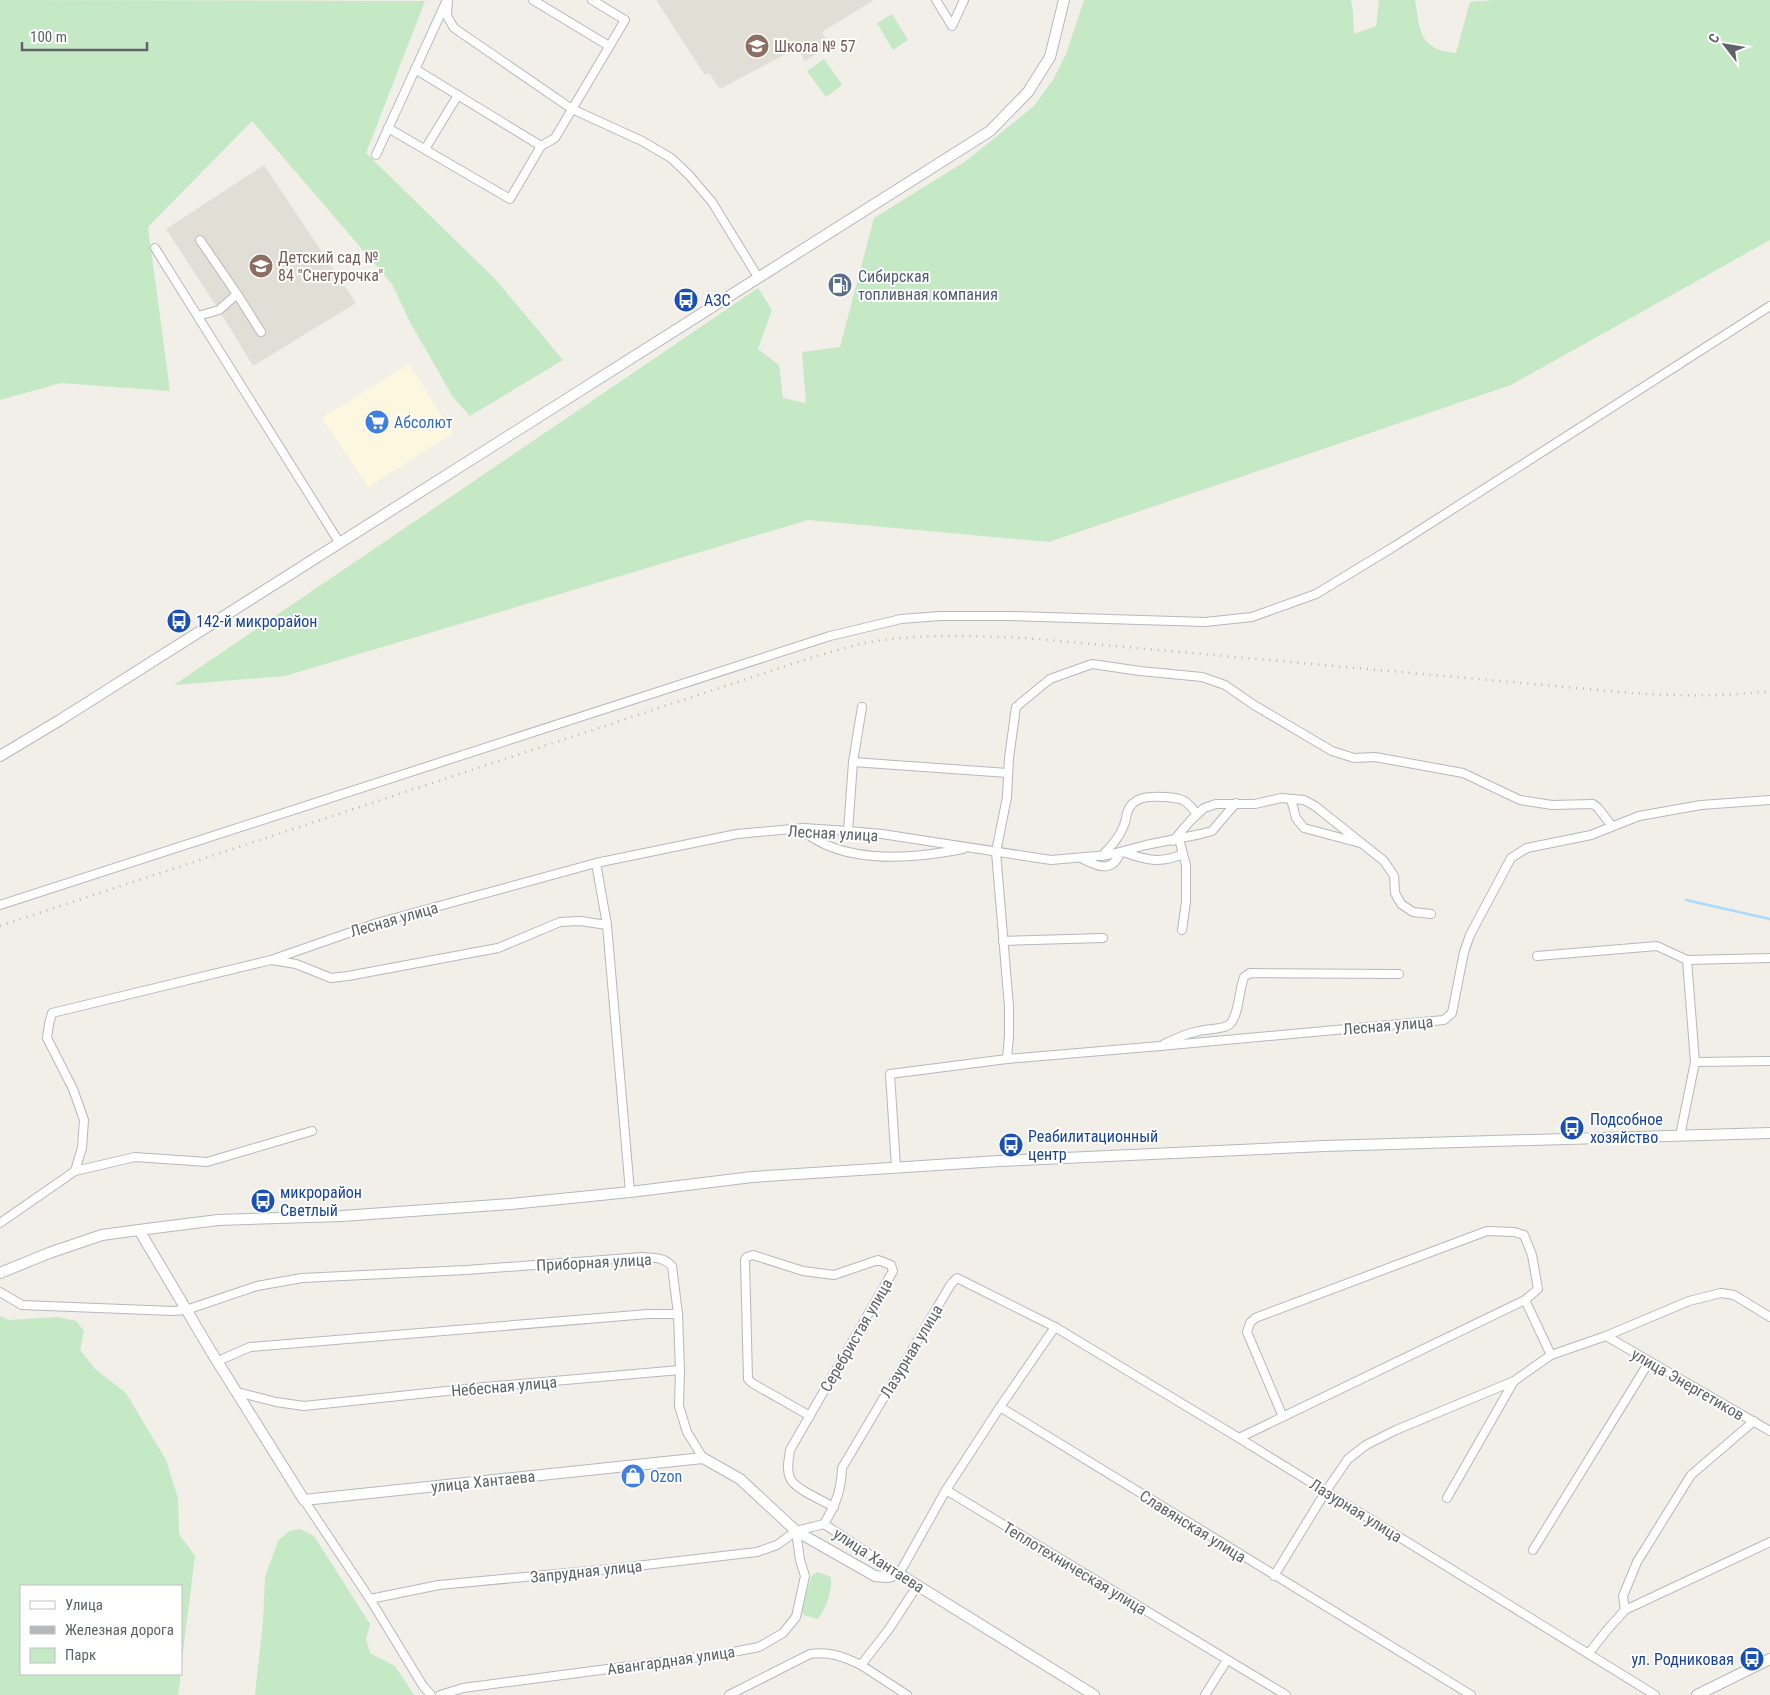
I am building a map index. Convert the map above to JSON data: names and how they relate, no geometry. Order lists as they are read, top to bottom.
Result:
{
  "streets": {
    "street": [
      "Лесная улица",
      "Приборная улица",
      "Серебристая улица",
      "Лазурная улица",
      "улица Энергетиков",
      "Небесная улица",
      "улица Хантаева",
      "Славянская улица",
      "Теплотехническая улица",
      "Запрудная улица",
      "Авангардная улица"
    ]
  },
  "crossings": [
    ["Серебристая улица", "Лазурная улица"],
    ["Лазурная улица", "улица Хантаева"],
    ["улица Хантаева", "Запрудная улица"],
    ["улица Хантаева", "Авангардная улица"],
    ["Запрудная улица", "Авангардная улица"]
  ],
  "places": {
    "school or university": ["Школа № 57", "Детский сад № 84 \"Снегурочка\""],
    "fuel station": ["Сибирская топливная компания"],
    "bus stop": [
      "АЗС",
      "142-й микрорайон",
      "Подсобное хозяйство",
      "Реабилитационный центр",
      "микрорайон Светлый",
      "ул. Родниковая"
    ],
    "supermarket": ["Абсолют"],
    "shop": ["Ozon"]
  },
  "legend": ["Улица", "Железная дорога", "Парк"],
  "scale_bar": "100 m",
  "north": "top left"
}
